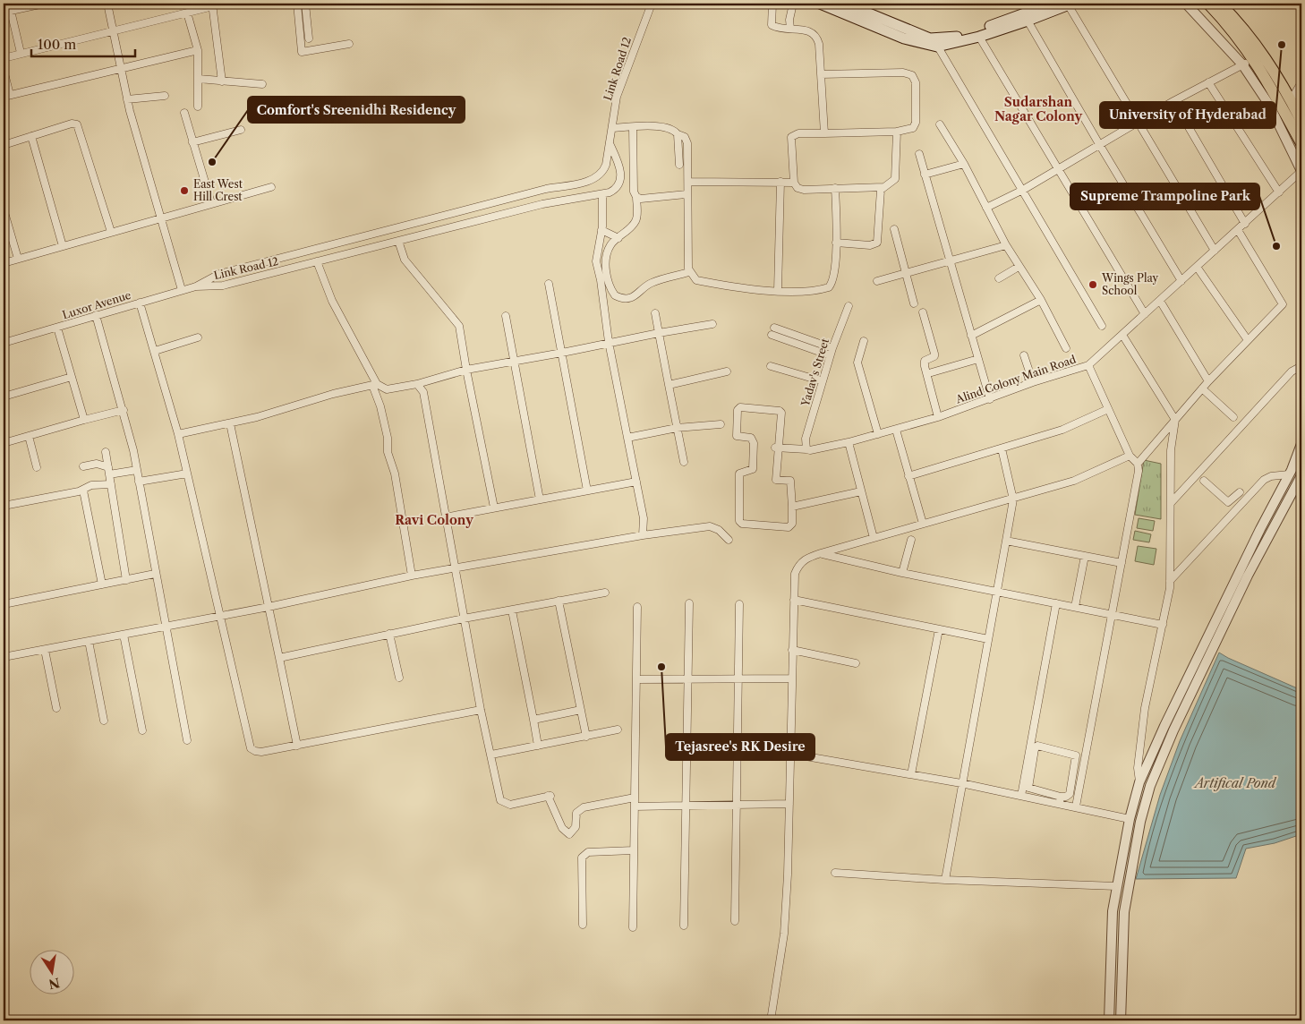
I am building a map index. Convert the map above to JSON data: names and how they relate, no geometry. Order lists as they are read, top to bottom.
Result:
{
  "streets": {
    "street": [
      "Link Road 12",
      "Luxor Avenue",
      "Yadav's Street",
      "Alind Colony Main Road"
    ]
  },
  "crossings": [
    ["Link Road 12", "Luxor Avenue"],
    ["Yadav's Street", "Alind Colony Main Road"]
  ],
  "districts": ["Sudarshan Nagar Colony", "Ravi Colony"],
  "water": ["Artifical Pond"],
  "places": [
    "University of Hyderabad",
    "Comfort's Sreenidhi Residency",
    "East West Hill Crest",
    "Supreme Trampoline Park",
    "Wings Play School",
    "Tejasree's RK Desire"
  ],
  "scale_bar": "100 m",
  "north": "bottom"
}
